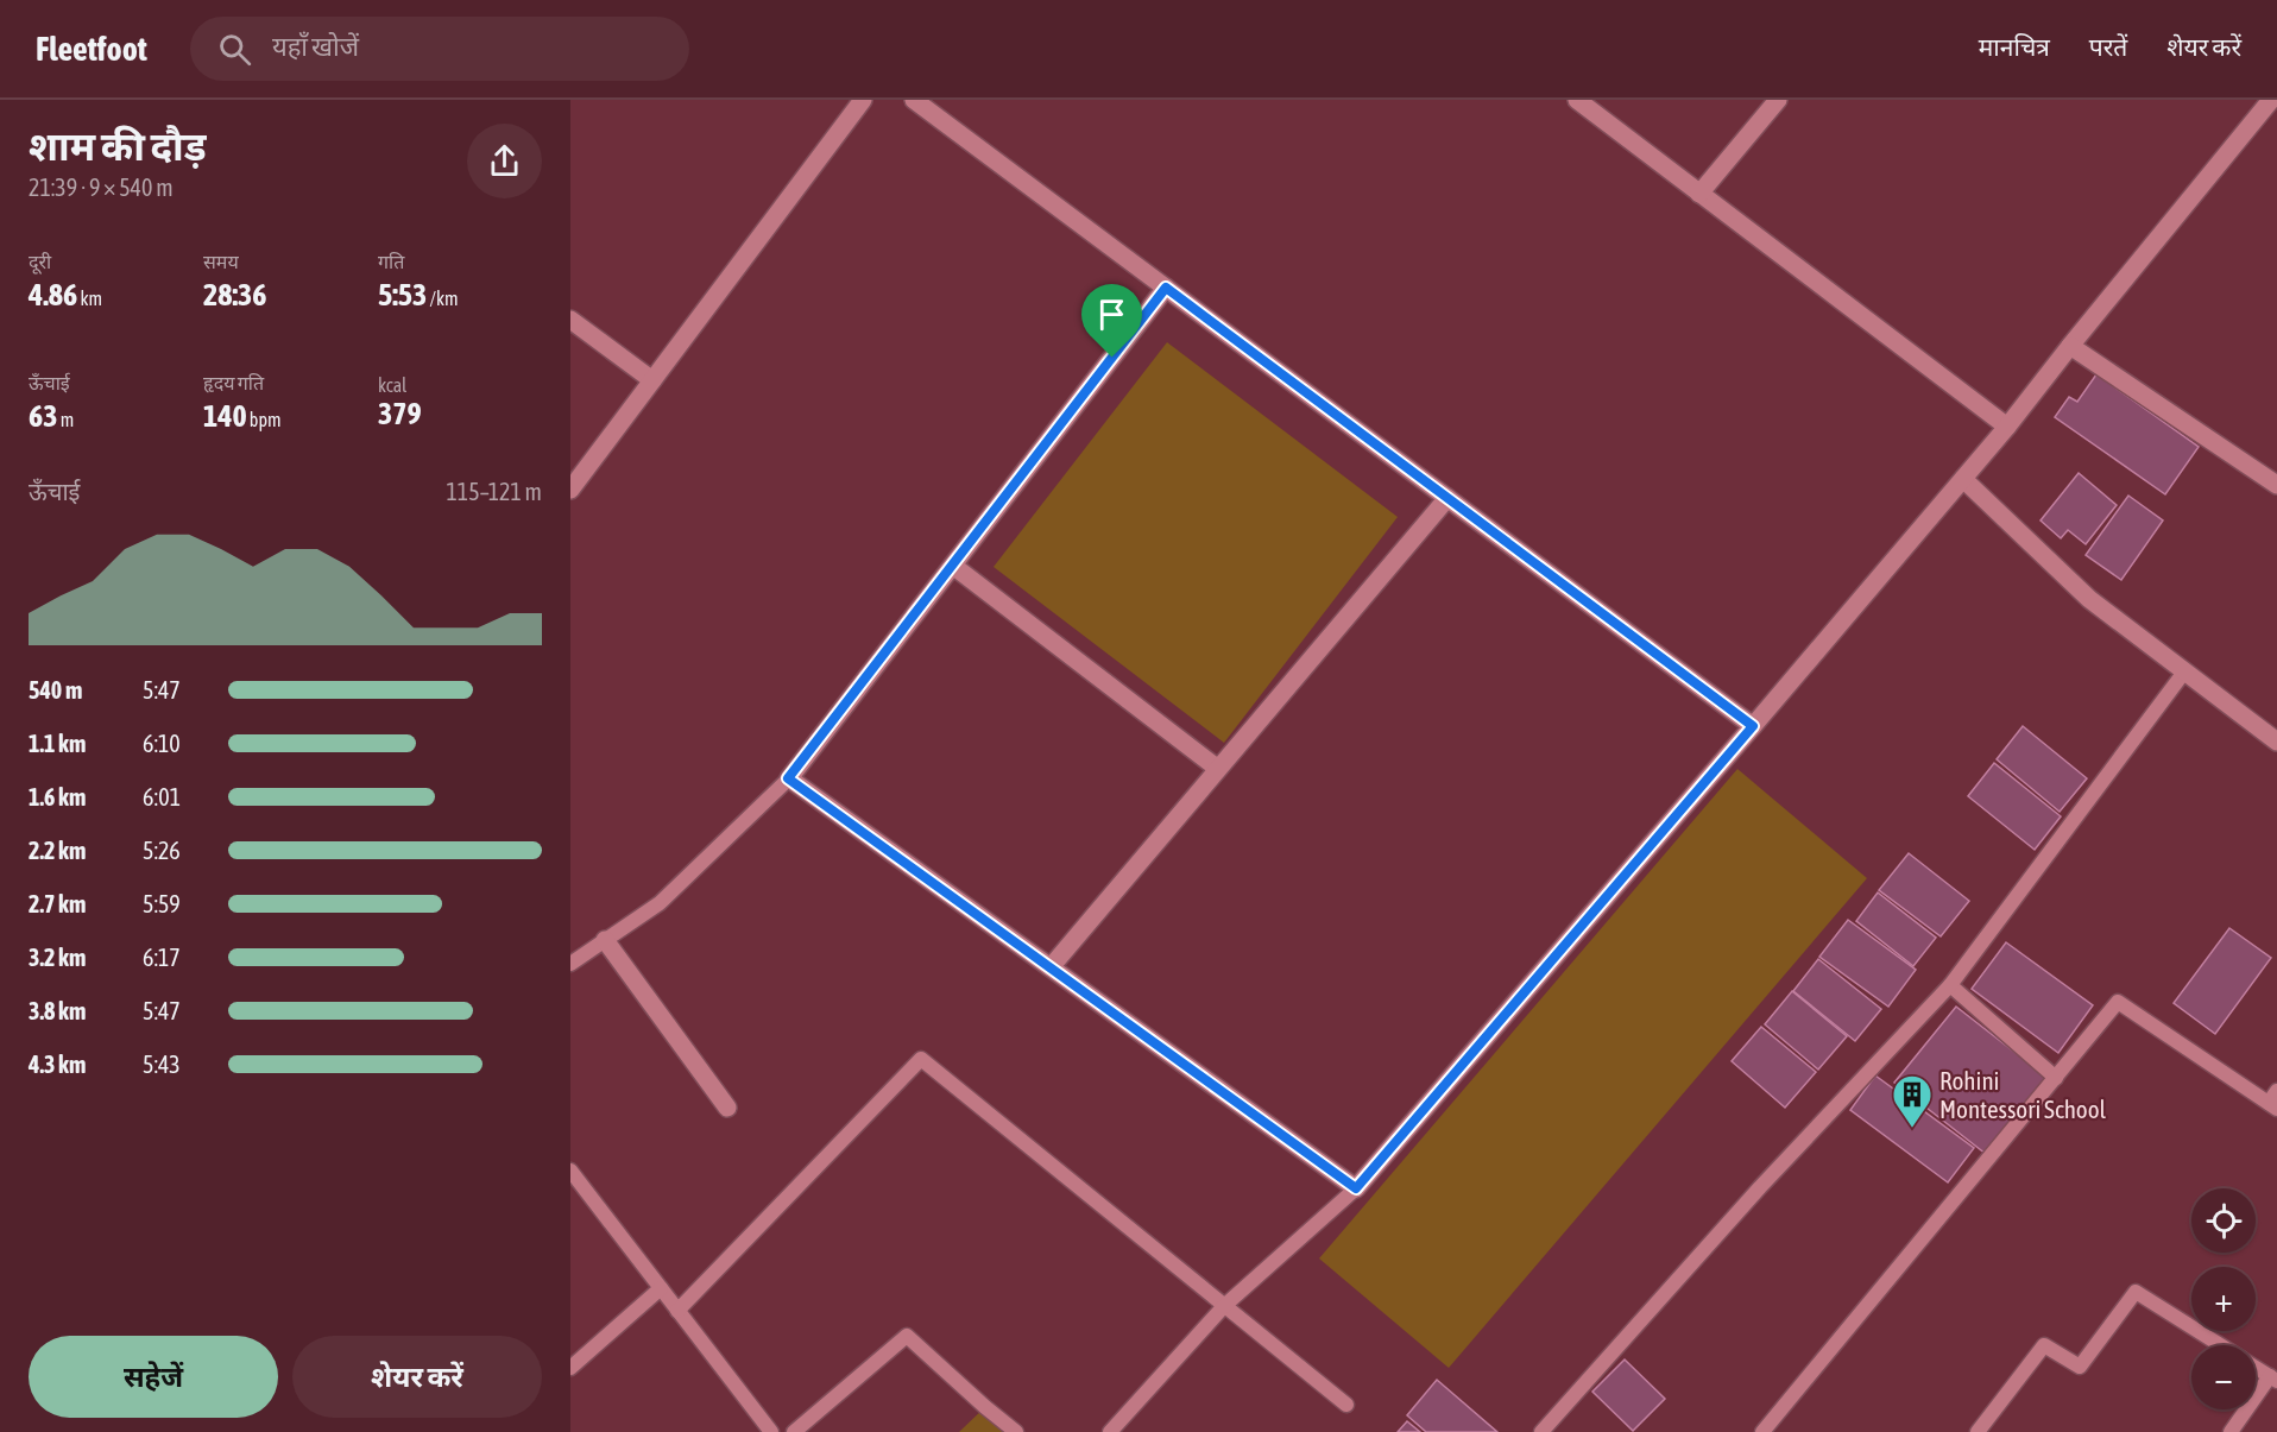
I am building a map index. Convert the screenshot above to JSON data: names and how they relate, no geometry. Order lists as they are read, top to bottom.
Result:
{
  "places": {
    "building": ["Rohini Montessori School"]
  },
  "page": {
    "header": "Fleetfoot",
    "search": "यहाँ खोजें",
    "nav": ["मानचित्र", "परतें", "शेयर करें"],
    "heading": ["शाम की दौड़", "21:39 · 9 × 540 m"],
    "stats": [
      ["दूरी", "4.86 km"],
      ["समय", "28:36"],
      ["गति", "5:53 /km"],
      ["ऊँचाई", "63 m"],
      ["हृदय गति", "140 bpm"],
      ["kcal", "379"]
    ],
    "chart": ["ऊँचाई", "115–121 m"],
    "list": [
      {
        "name": "540 m",
        "note": "5:47"
      },
      {
        "name": "1.1 km",
        "note": "6:10"
      },
      {
        "name": "1.6 km",
        "note": "6:01"
      },
      {
        "name": "2.2 km",
        "note": "5:26"
      },
      {
        "name": "2.7 km",
        "note": "5:59"
      },
      {
        "name": "3.2 km",
        "note": "6:17"
      },
      {
        "name": "3.8 km",
        "note": "5:47"
      },
      {
        "name": "4.3 km",
        "note": "5:43"
      }
    ],
    "map_buttons": ["+", "−"],
    "buttons": ["सहेजें", "शेयर करें"]
  }
}
